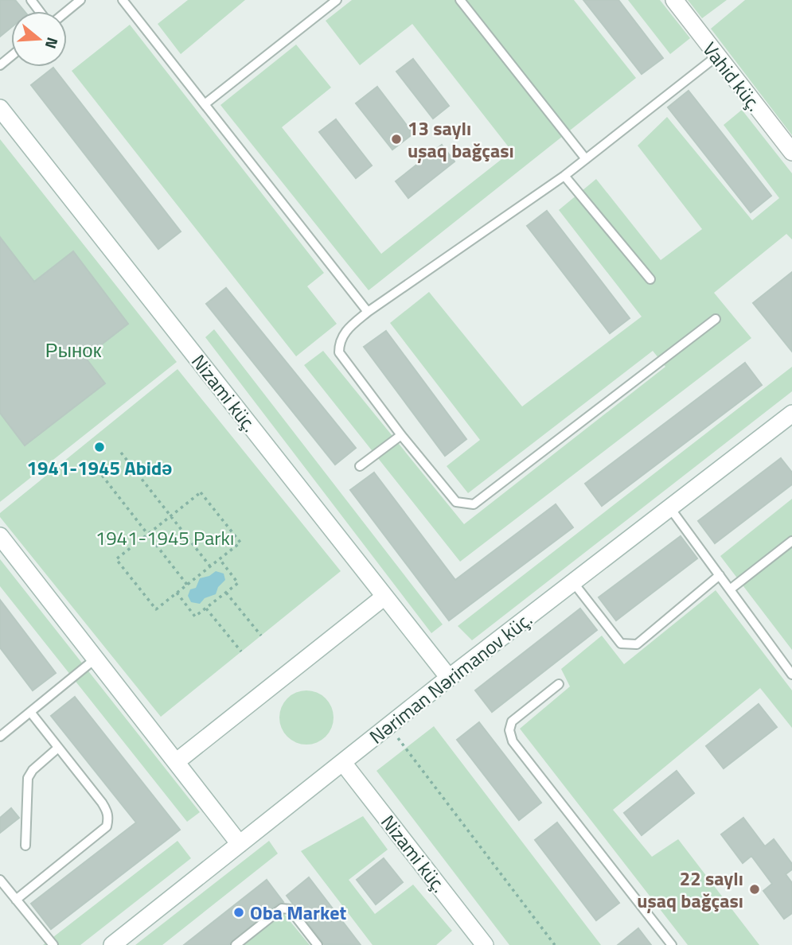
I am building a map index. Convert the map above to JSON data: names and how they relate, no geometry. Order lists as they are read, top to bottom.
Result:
{
  "streets": {
    "street": ["Vahid küç.", "Nizami küç.", "Nəriman Nərimanov küç."]
  },
  "crossings": [
    ["Nizami küç.", "Nəriman Nərimanov küç."]
  ],
  "parks": ["Рынок", "1941-1945 Parkı"],
  "places": [
    "13 saylı uşaq bağçası",
    "1941-1945 Abidə",
    "22 saylı uşaq bağçası",
    "Oba Market"
  ],
  "north": "right"
}
